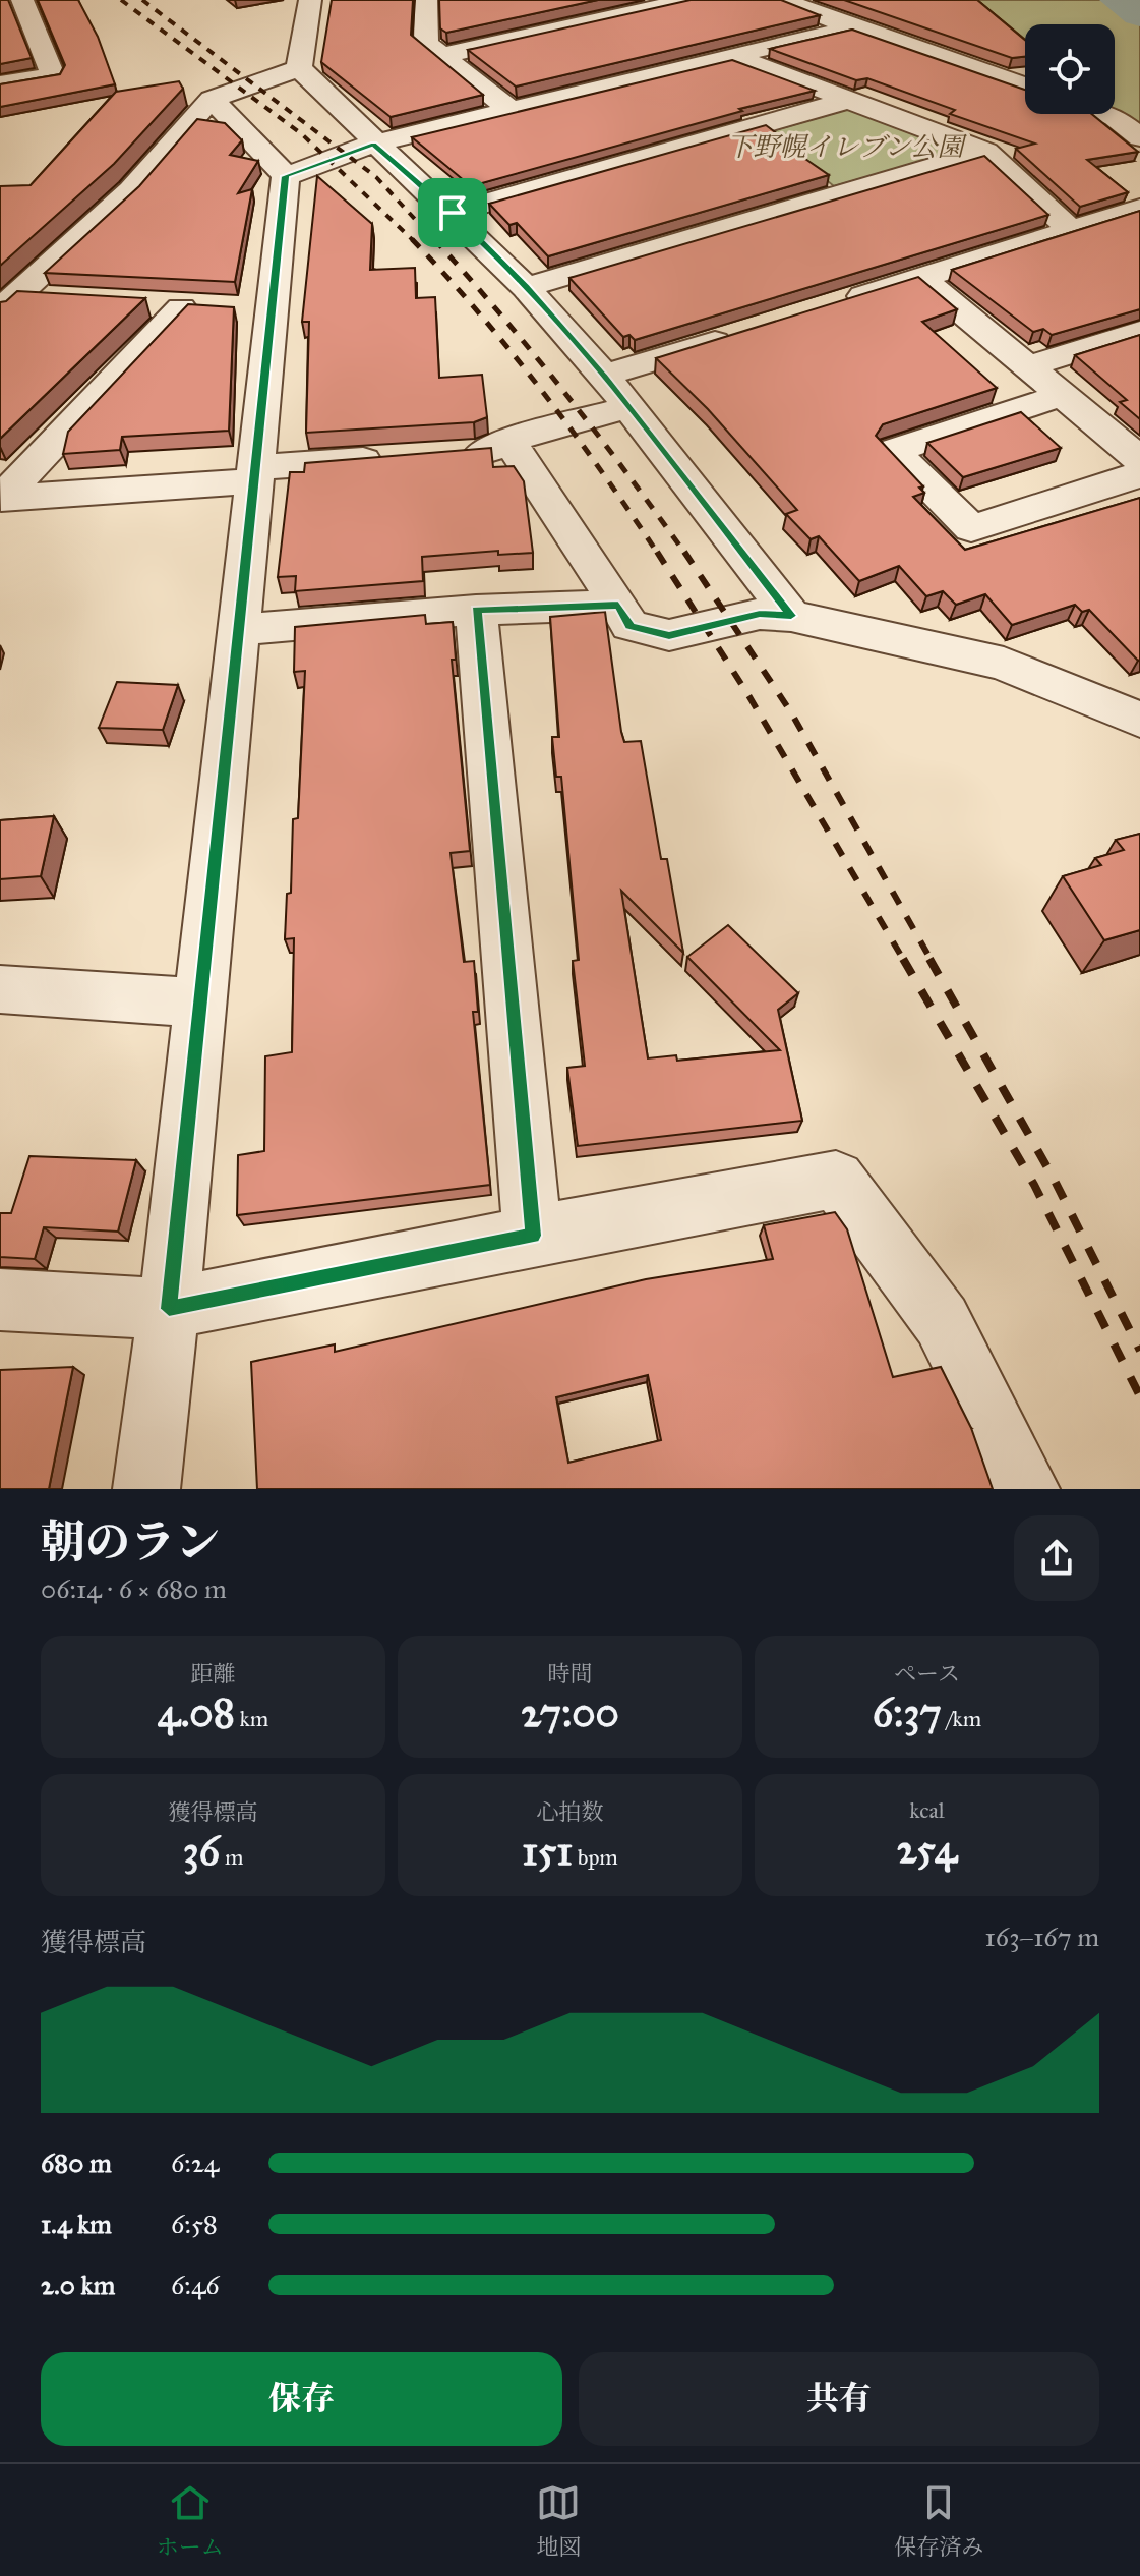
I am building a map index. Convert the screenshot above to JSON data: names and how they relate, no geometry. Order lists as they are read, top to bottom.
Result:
{
  "parks": ["下野幌イレブン公園"],
  "page": {
    "heading": ["朝のラン", "06:14 · 6 × 680 m"],
    "stats": [
      ["距離", "4.08 km"],
      ["時間", "27:00"],
      ["ペース", "6:37 /km"],
      ["獲得標高", "36 m"],
      ["心拍数", "151 bpm"],
      ["kcal", "254"]
    ],
    "chart": ["獲得標高", "163–167 m"],
    "list": [
      {
        "name": "680 m",
        "note": "6:24"
      },
      {
        "name": "1.4 km",
        "note": "6:58"
      },
      {
        "name": "2.0 km",
        "note": "6:46"
      }
    ],
    "buttons": ["保存", "共有"],
    "tabs": ["ホーム", "地図", "保存済み"]
  }
}
